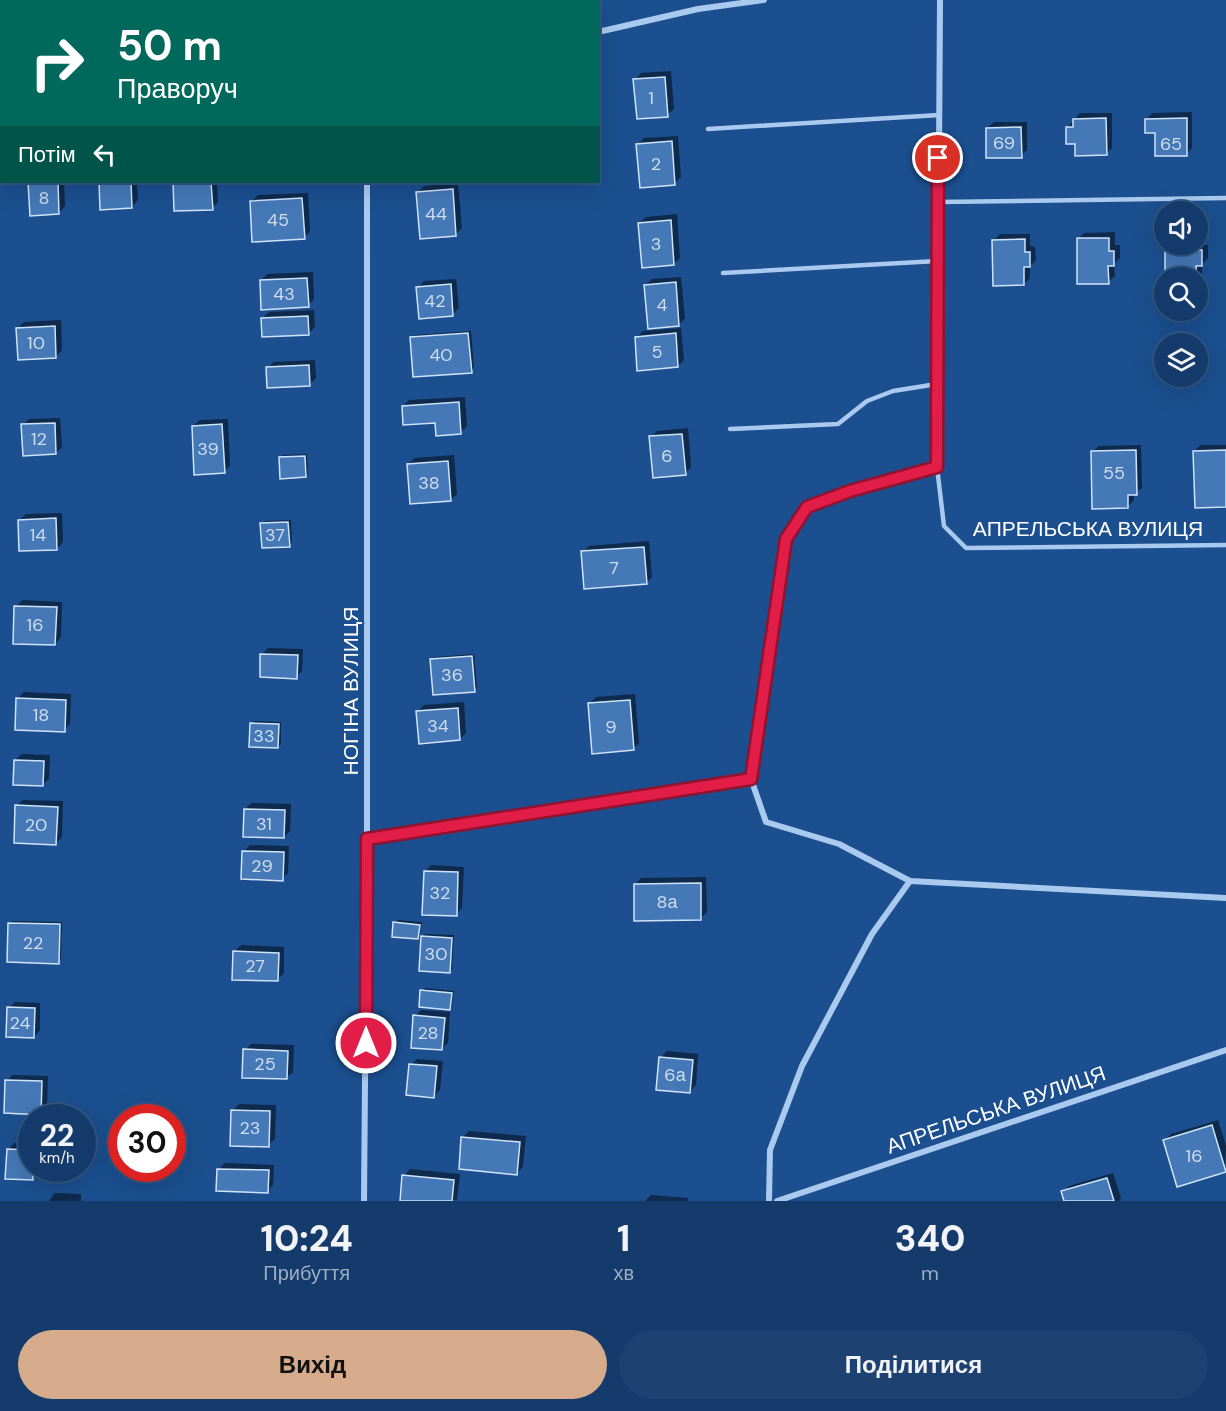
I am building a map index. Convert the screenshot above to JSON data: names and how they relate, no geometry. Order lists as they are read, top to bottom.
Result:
{
  "streets": {
    "street": ["АПРЕЛЬСЬКА ВУЛИЦЯ", "НОГІНА ВУЛИЦЯ"]
  },
  "house_numbers": [
    "1",
    "69",
    "65",
    "2",
    "8",
    "44",
    "45",
    "3",
    "43",
    "42",
    "4",
    "10",
    "5",
    "40",
    "12",
    "39",
    "6",
    "55",
    "38",
    "14",
    "37",
    "7",
    "16",
    "36",
    "18",
    "34",
    "9",
    "33",
    "31",
    "20",
    "29",
    "32",
    "8а",
    "22",
    "30",
    "27",
    "24",
    "28",
    "25",
    "6а",
    "23",
    "16"
  ],
  "page": {
    "turn": ["50 m", "Праворуч"],
    "then": "Потім",
    "speed": "22 km/h",
    "limit": "30",
    "eta": [
      "10:24",
      "Прибуття",
      "1",
      "хв",
      "340",
      "m"
    ],
    "buttons": ["Вихід", "Поділитися"]
  }
}
